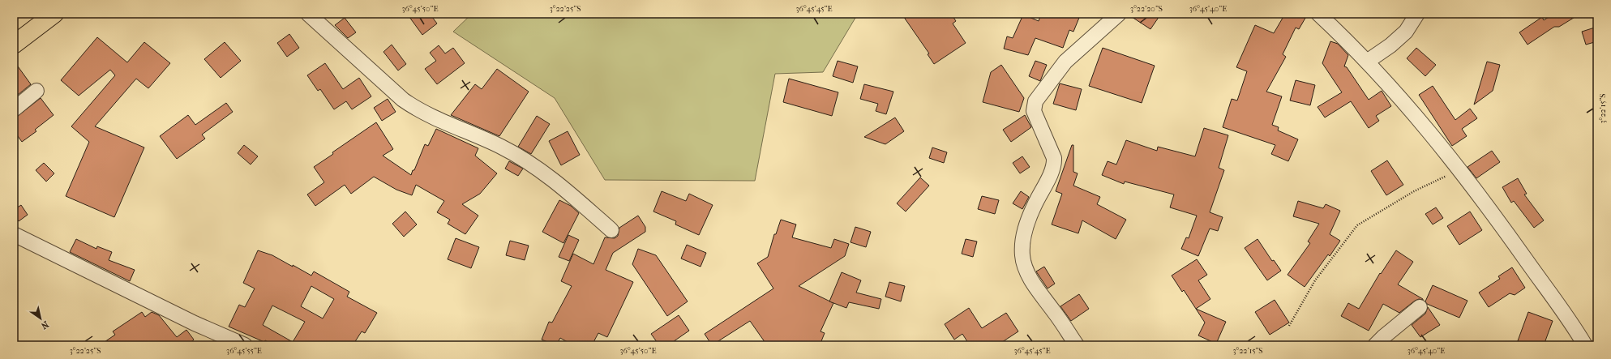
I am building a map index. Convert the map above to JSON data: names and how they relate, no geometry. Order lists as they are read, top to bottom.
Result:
{
  "north": "bottom right",
  "coordinates": [
    "36°45'50\"E",
    "3°22'25\"S",
    "36°45'45\"E",
    "3°22'20\"S",
    "36°45'40\"E",
    "3°22'15\"S",
    "36°45'55\"E"
  ]
}
